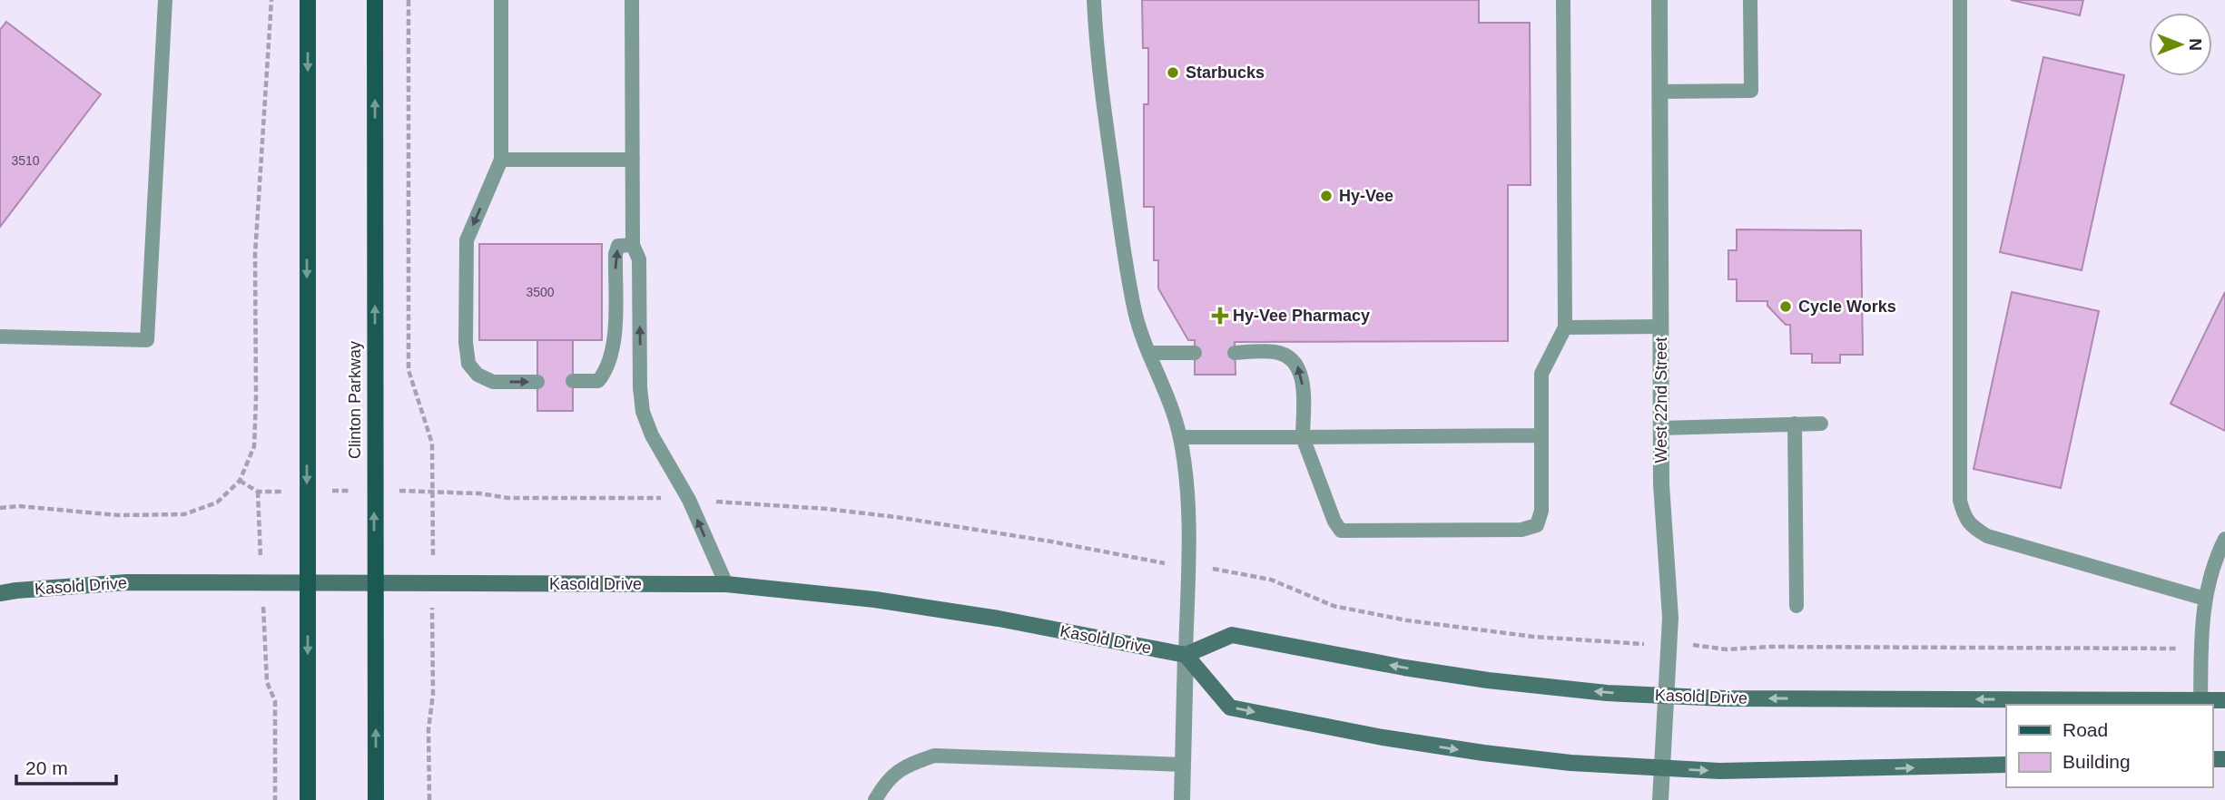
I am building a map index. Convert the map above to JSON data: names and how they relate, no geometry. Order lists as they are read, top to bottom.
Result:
{
  "streets": {
    "main road": ["Clinton Parkway", "Kasold Drive"],
    "street": ["West 22nd Street"]
  },
  "crossings": [
    ["Clinton Parkway", "Kasold Drive"],
    ["West 22nd Street", "Kasold Drive"]
  ],
  "places": {
    "other": ["Starbucks", "Hy-Vee", "Cycle Works"],
    "health": ["Hy-Vee Pharmacy"]
  },
  "house_numbers": ["3510", "3500"],
  "legend": ["Road", "Building"],
  "scale_bar": "20 m",
  "north": "right"
}
